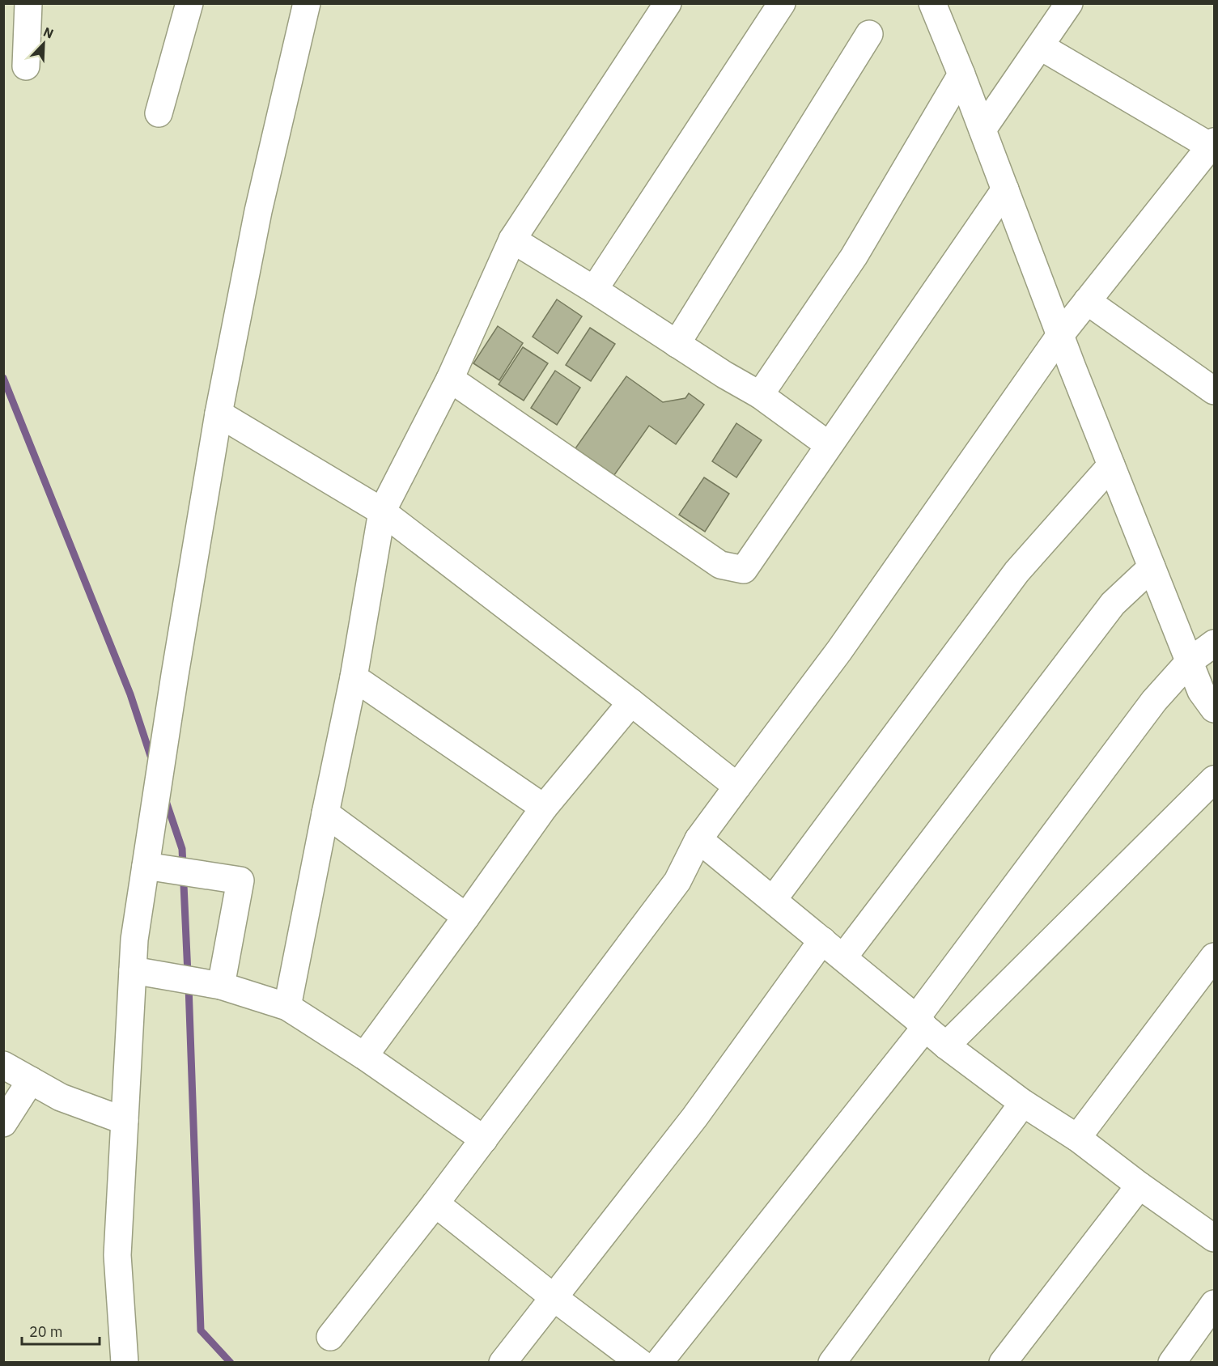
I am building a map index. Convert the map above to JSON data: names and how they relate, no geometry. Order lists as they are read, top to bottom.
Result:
{
  "scale_bar": "20 m",
  "north": "top right"
}
